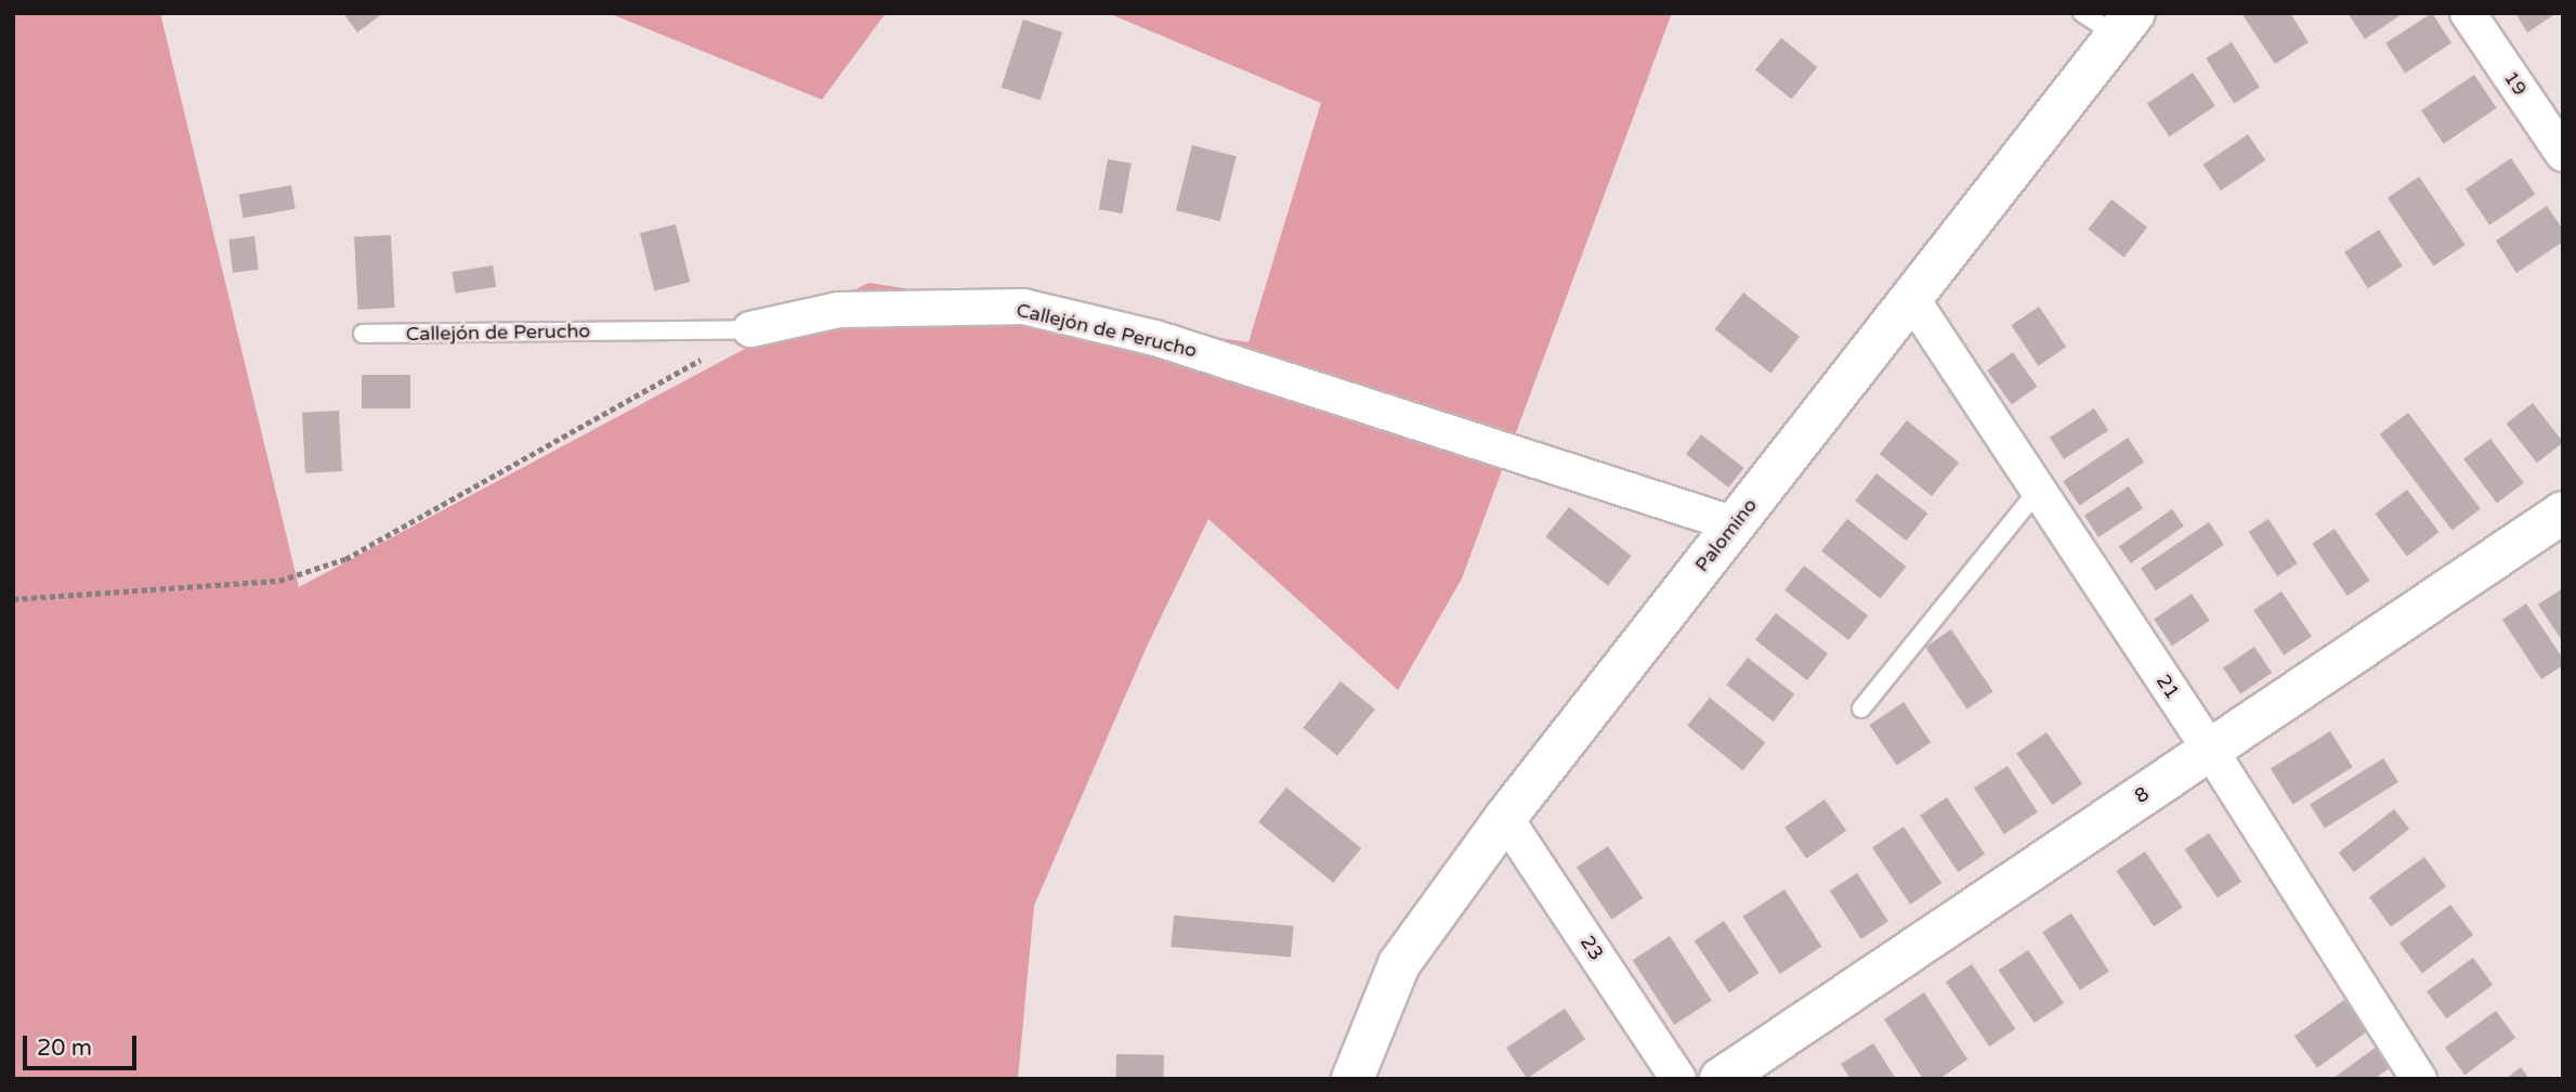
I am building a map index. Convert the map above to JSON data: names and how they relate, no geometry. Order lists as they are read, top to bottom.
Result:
{
  "streets": {
    "street": [
      "19",
      "Callejón de Perucho",
      "Palomino",
      "21",
      "8",
      "23"
    ]
  },
  "crossings": [
    ["Callejón de Perucho", "Palomino"],
    ["Palomino", "21"],
    ["Palomino", "23"],
    ["21", "8"]
  ],
  "scale_bar": "20 m"
}
